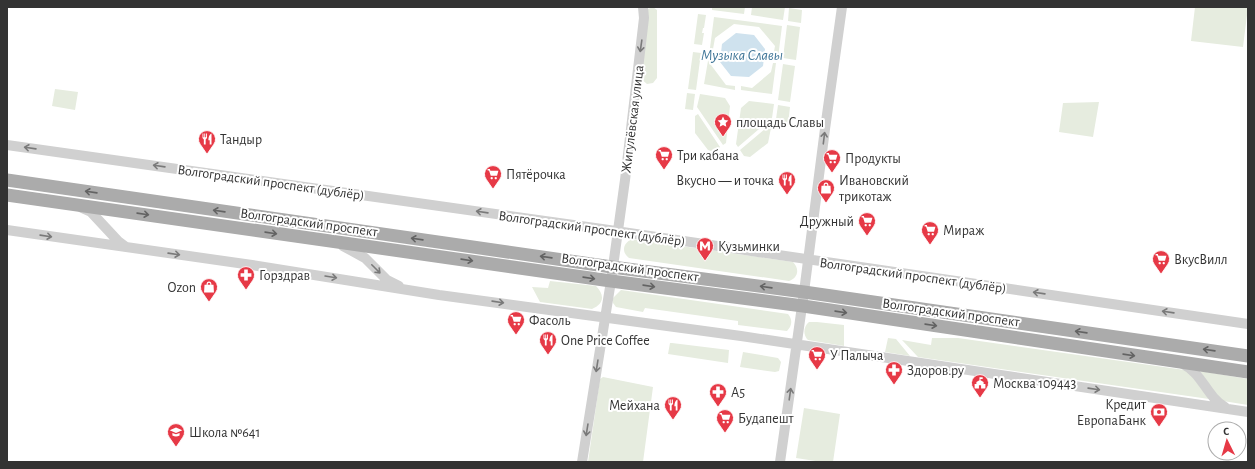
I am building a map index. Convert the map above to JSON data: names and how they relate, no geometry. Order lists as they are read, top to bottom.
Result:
{
  "streets": {
    "main road": ["Волгоградский проспект"],
    "street": ["Жигулёвская улица", "Волгоградский проспект (дублёр)"]
  },
  "crossings": [
    ["Жигулёвская улица", "Волгоградский проспект (дублёр)"],
    ["Жигулёвская улица", "Волгоградский проспект"]
  ],
  "one_way": ["Жигулёвская улица"],
  "water": ["Музыка Славы"],
  "places": {
    "place": ["площадь Славы"],
    "restaurant": [
      "Тандыр",
      "Вкусно — и точка",
      "One Price Coffee",
      "Мейхана"
    ],
    "supermarket": [
      "Три кабана",
      "Продукты",
      "Пятёрочка",
      "Дружный",
      "Мираж",
      "ВкусВилл",
      "Фасоль",
      "У Палыча",
      "Будапешт"
    ],
    "shop": ["Ивановский трикотаж", "Ozon"],
    "metro station": ["Кузьминки"],
    "pharmacy": ["Горздрав", "Здоров.ру", "А5"],
    "public building": ["Москва 109443"],
    "bank": ["Кредит ЕвропаБанк"],
    "school or university": ["Школа №641"]
  },
  "north": "top"
}
